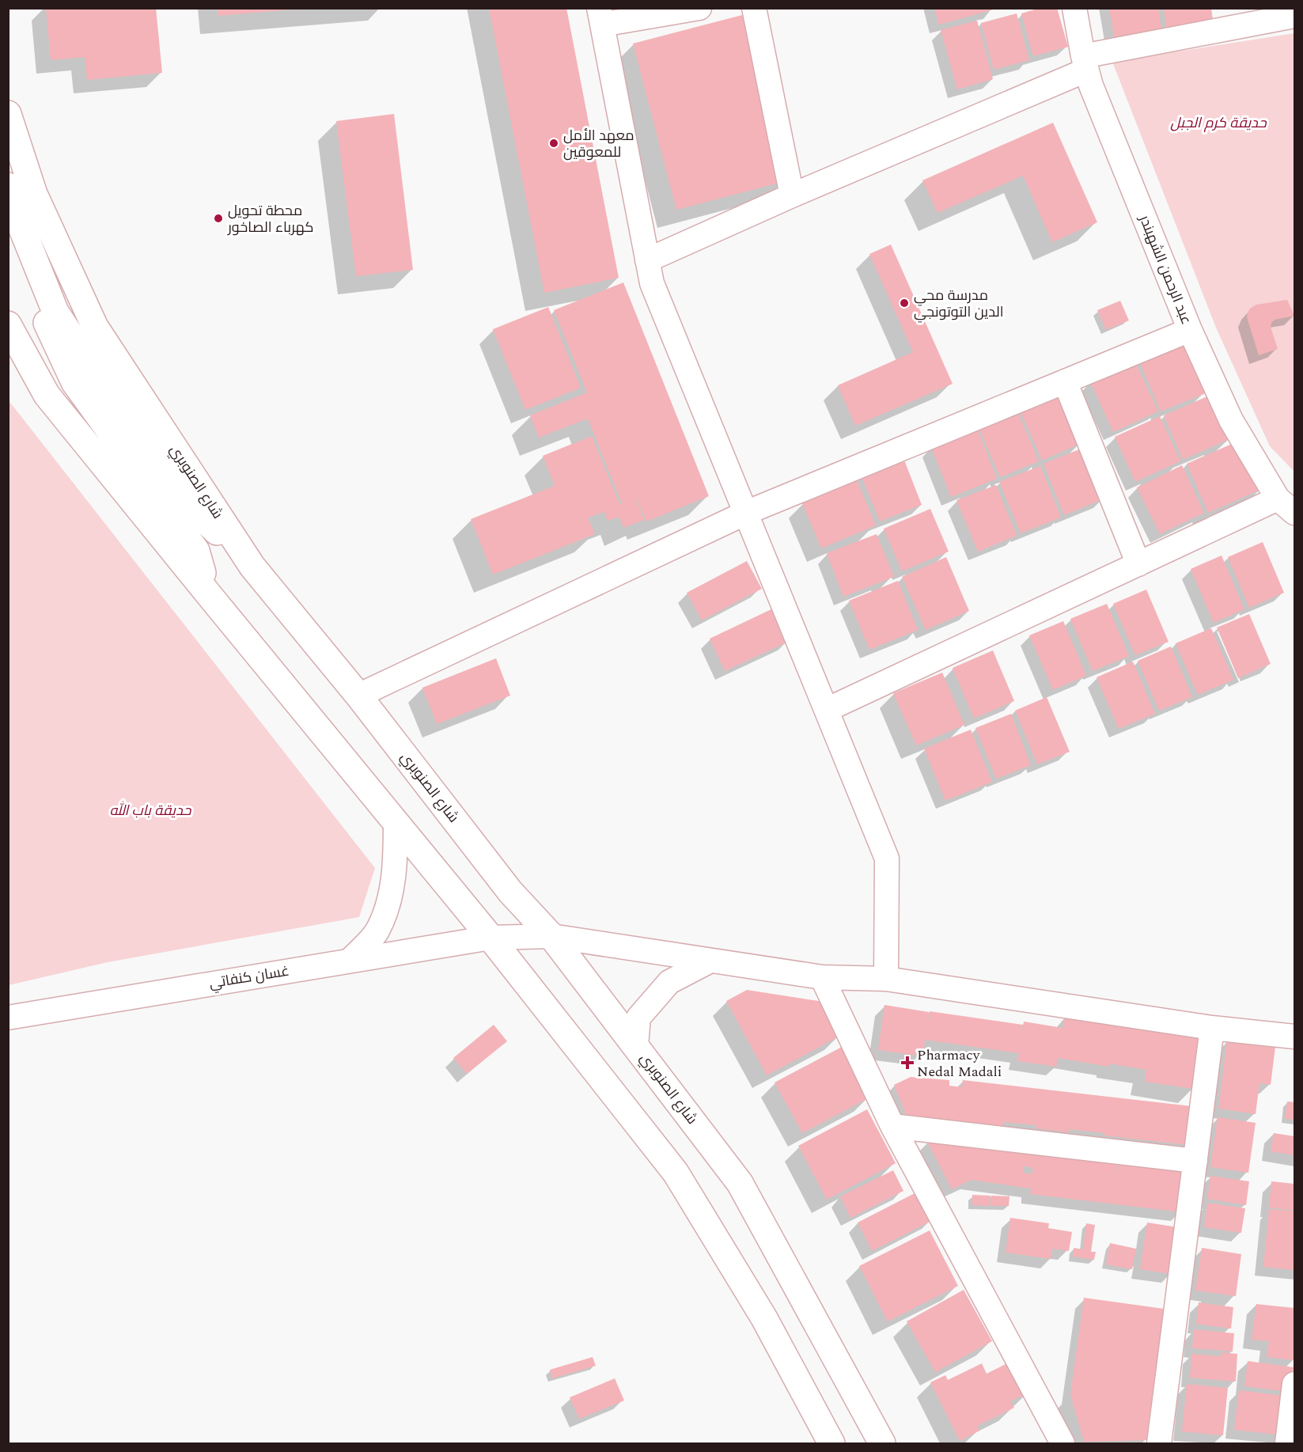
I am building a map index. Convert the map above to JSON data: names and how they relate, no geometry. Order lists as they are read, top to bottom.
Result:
{
  "streets": {
    "main road": ["شارع الصنوبري"],
    "street": ["عبد الرحمن الشهبندر", "غسان كنفاتي"]
  },
  "crossings": [
    ["شارع الصنوبري", "غسان كنفاتي"]
  ],
  "parks": ["حديقة كرم الجبل", "حديقة باب الله"],
  "places": {
    "other": ["معهد الأمل للمعوقين", "محطة تحويل كهرباء الصاخور", "مدرسة محي الدين التوتونجي"],
    "health": ["Pharmacy Nedal Madali"]
  }
}
